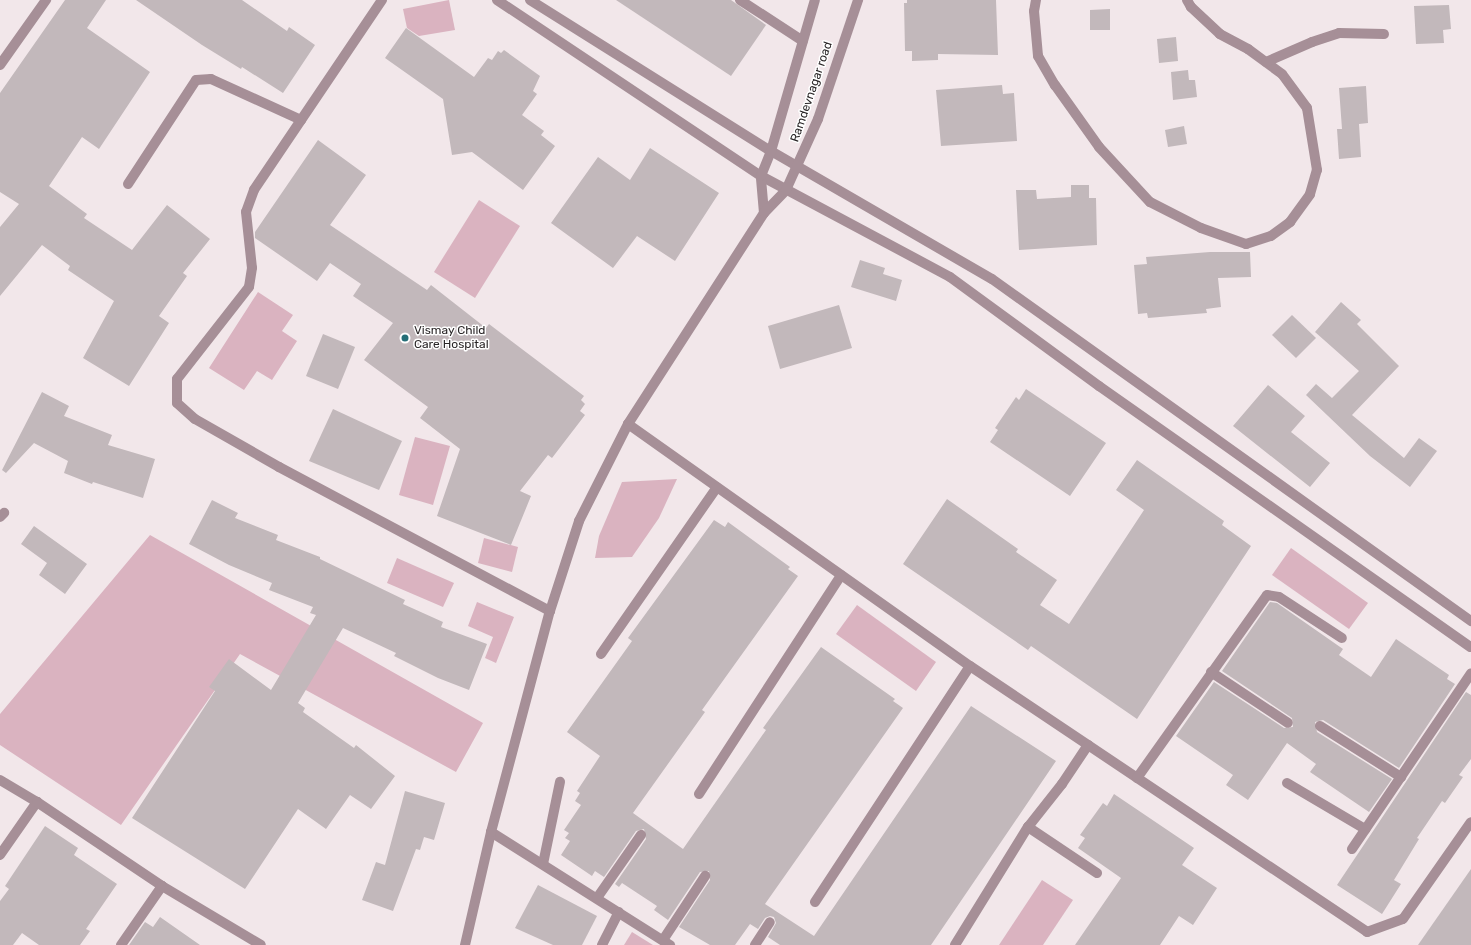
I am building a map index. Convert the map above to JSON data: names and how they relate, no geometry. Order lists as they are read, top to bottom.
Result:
{
  "streets": {
    "street": ["Ramdevnagar road"]
  },
  "places": ["Vismay Child Care Hospital"]
}
